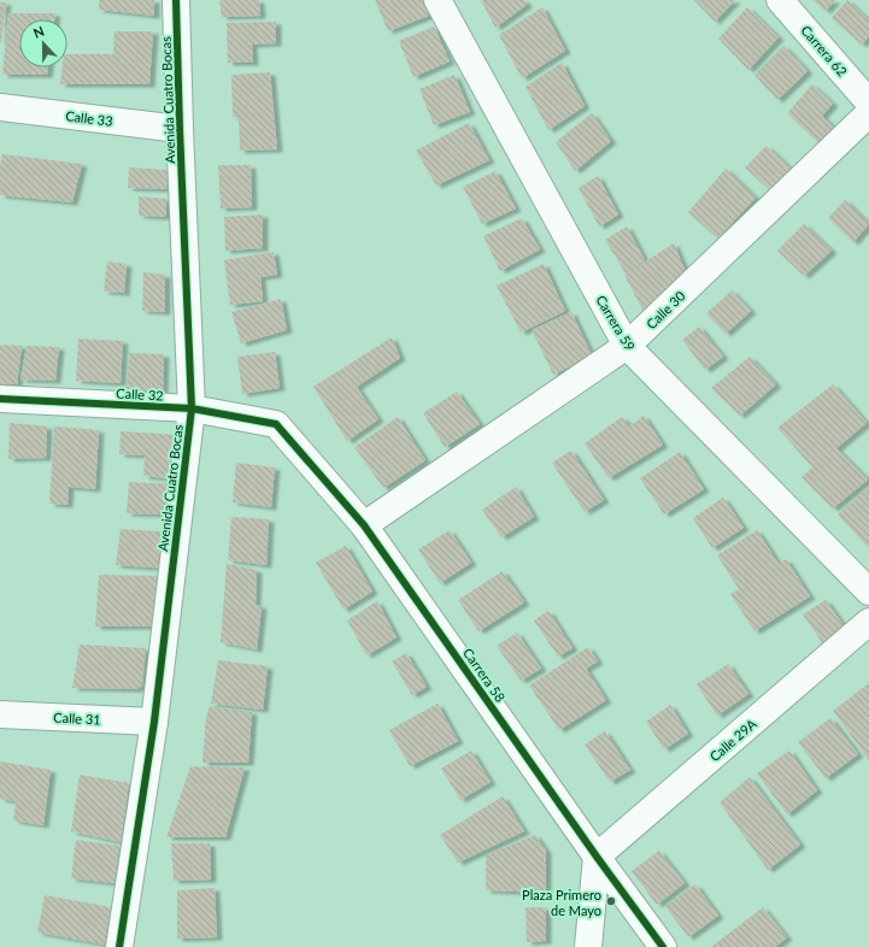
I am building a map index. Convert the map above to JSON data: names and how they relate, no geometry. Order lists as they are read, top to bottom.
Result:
{
  "streets": {
    "street": [
      "Carrera 62",
      "Avenida Cuatro Bocas",
      "Calle 33",
      "Calle 30",
      "Carrera 59",
      "Calle 32",
      "Carrera 58",
      "Calle 31",
      "Calle 29A"
    ]
  },
  "crossings": [
    ["Avenida Cuatro Bocas", "Calle 33"],
    ["Avenida Cuatro Bocas", "Calle 32"],
    ["Avenida Cuatro Bocas", "Calle 31"],
    ["Calle 30", "Carrera 59"],
    ["Calle 30", "Carrera 58"],
    ["Calle 32", "Carrera 58"],
    ["Carrera 58", "Calle 29A"]
  ],
  "places": ["Plaza Primero de Mayo"],
  "north": "top"
}
